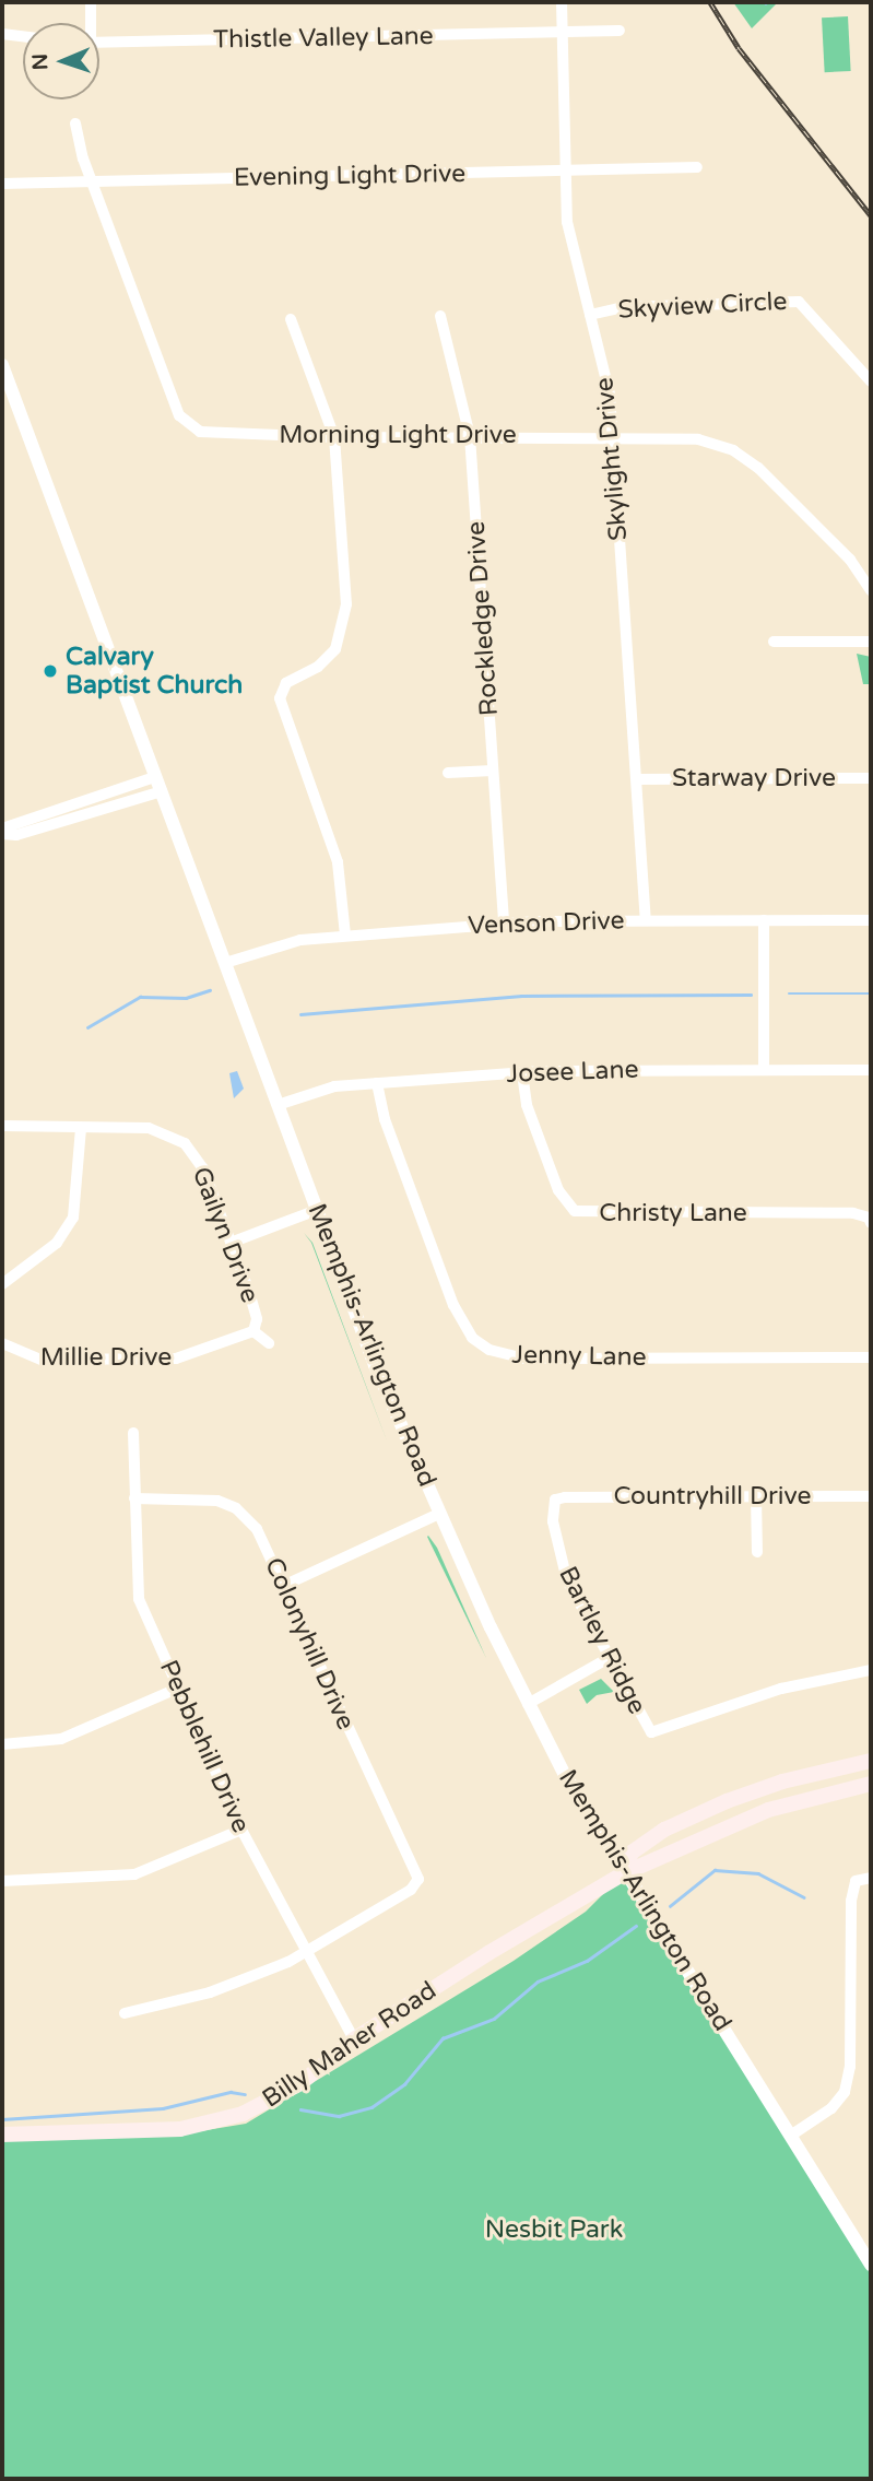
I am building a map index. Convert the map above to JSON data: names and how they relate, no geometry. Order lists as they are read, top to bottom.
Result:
{
  "streets": {
    "main road": ["Billy Maher Road"],
    "street": [
      "Thistle Valley Lane",
      "Evening Light Drive",
      "Skyview Circle",
      "Morning Light Drive",
      "Skylight Drive",
      "Rockledge Drive",
      "Starway Drive",
      "Venson Drive",
      "Josee Lane",
      "Christy Lane",
      "Gailyn Drive",
      "Memphis-Arlington Road",
      "Jenny Lane",
      "Millie Drive",
      "Countryhill Drive",
      "Bartley Ridge",
      "Colonyhill Drive",
      "Pebblehill Drive"
    ]
  },
  "crossings": [
    ["Thistle Valley Lane", "Skylight Drive"],
    ["Evening Light Drive", "Morning Light Drive"],
    ["Evening Light Drive", "Skylight Drive"],
    ["Skyview Circle", "Skylight Drive"],
    ["Morning Light Drive", "Skylight Drive"],
    ["Morning Light Drive", "Rockledge Drive"],
    ["Skylight Drive", "Starway Drive"],
    ["Skylight Drive", "Venson Drive"],
    ["Rockledge Drive", "Venson Drive"],
    ["Venson Drive", "Memphis-Arlington Road"],
    ["Josee Lane", "Christy Lane"],
    ["Josee Lane", "Memphis-Arlington Road"],
    ["Josee Lane", "Jenny Lane"],
    ["Gailyn Drive", "Millie Drive"],
    ["Memphis-Arlington Road", "Billy Maher Road"],
    ["Countryhill Drive", "Bartley Ridge"],
    ["Colonyhill Drive", "Pebblehill Drive"],
    ["Pebblehill Drive", "Billy Maher Road"]
  ],
  "parks": ["Nesbit Park"],
  "places": ["Calvary Baptist Church"],
  "north": "left"
}
